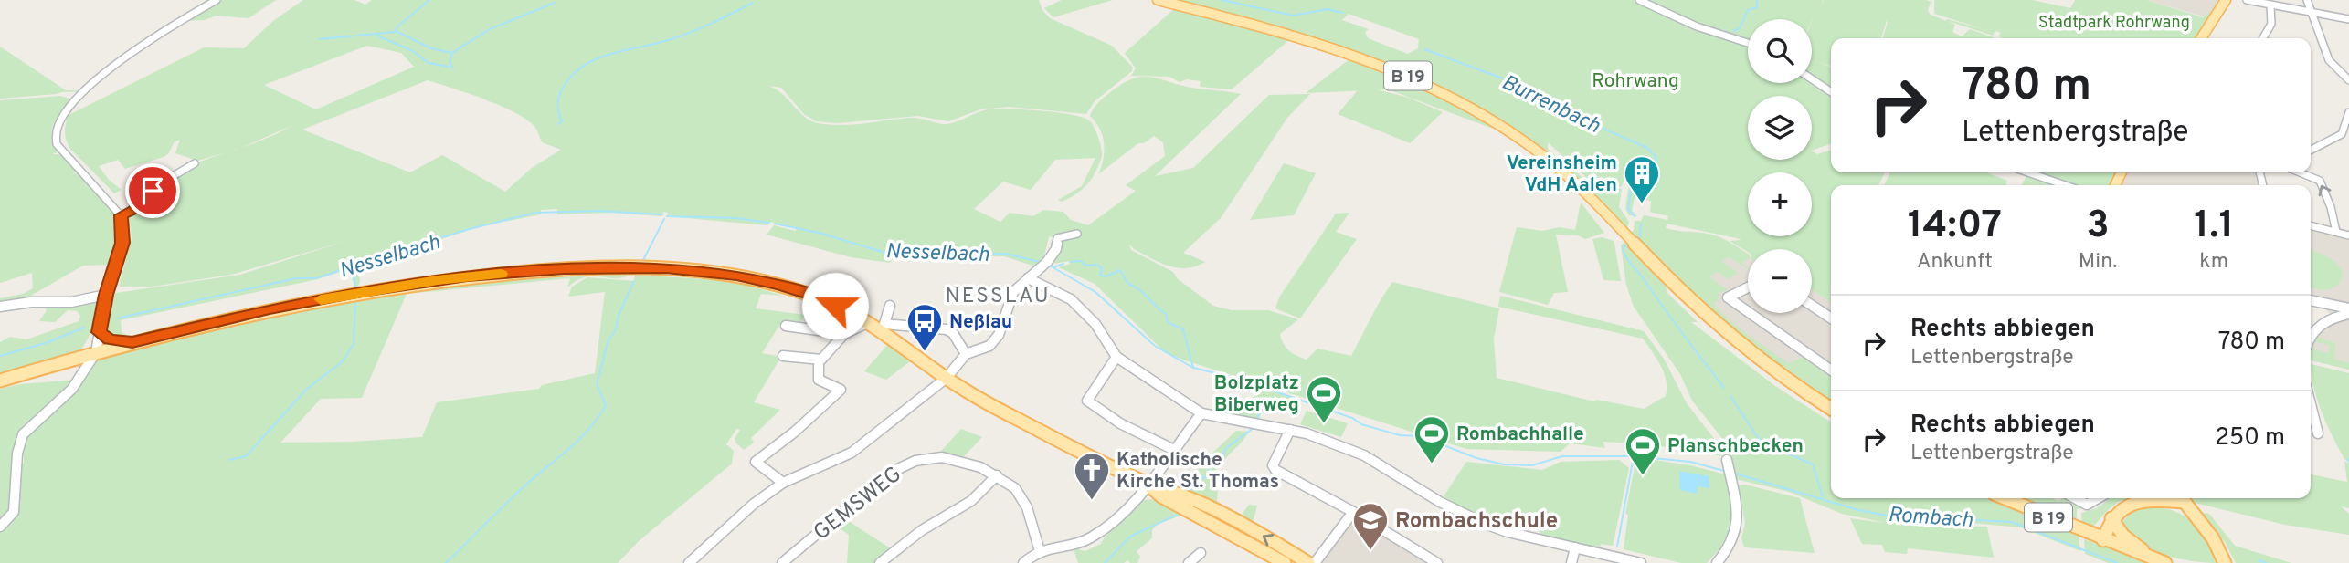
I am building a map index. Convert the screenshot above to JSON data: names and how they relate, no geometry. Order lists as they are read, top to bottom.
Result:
{
  "streets": {
    "main road": ["B 19"],
    "street": ["GEMSWEG"]
  },
  "districts": ["NESSLAU"],
  "water": ["Burrenbach", "Nesselbach", "Rombach"],
  "parks": ["Stadtpark Rohrwang", "Rohrwang"],
  "places": {
    "building": ["Vereinsheim VdH Aalen"],
    "bus stop": ["Neßlau"],
    "sports": ["Bolzplatz Biberweg", "Rombachhalle", "Planschbecken"],
    "church": ["Katholische Kirche St. Thomas"],
    "school or university": ["Rombachschule"]
  },
  "page": {
    "map_buttons": ["+", "−"],
    "turn": ["780 m", "Lettenbergstraße"],
    "eta": [
      "14:07",
      "Ankunft",
      "3",
      "Min.",
      "1.1",
      "km"
    ],
    "list": [
      {
        "name": "Rechts abbiegen",
        "note": "Lettenbergstraße",
        "value": "780 m"
      },
      {
        "name": "Rechts abbiegen",
        "note": "Lettenbergstraße",
        "value": "250 m"
      }
    ]
  }
}
